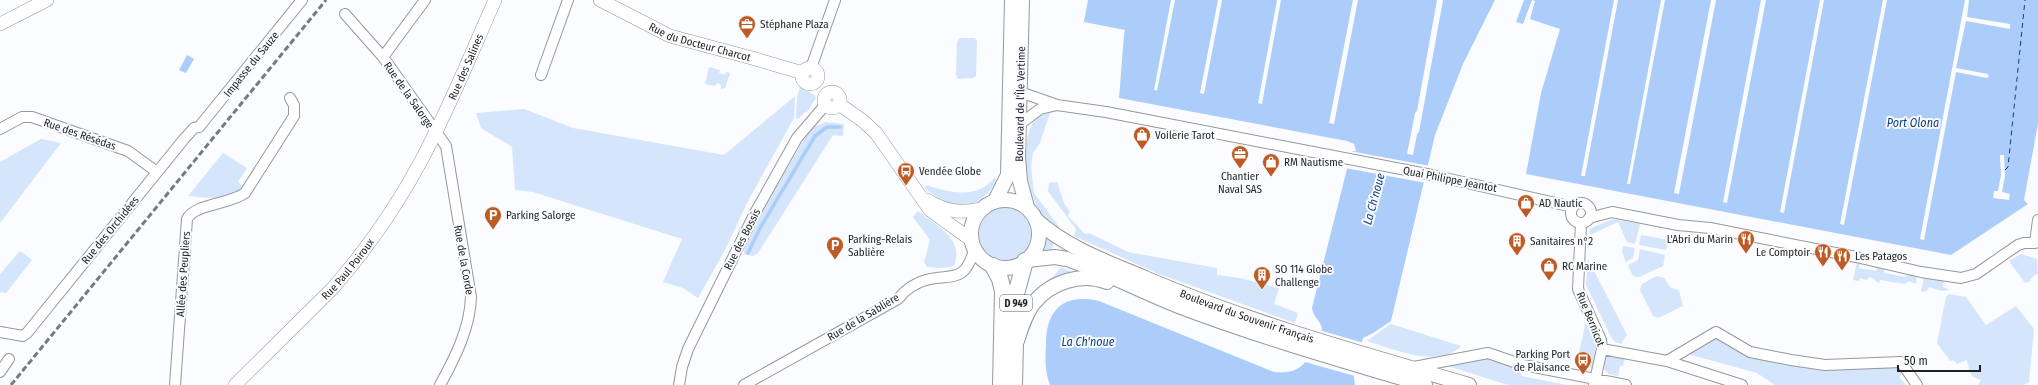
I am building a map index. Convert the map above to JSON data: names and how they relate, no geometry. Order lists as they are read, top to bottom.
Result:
{
  "streets": {
    "main road": ["Boulevard de l'Île Vertime", "D 949", "Boulevard du Souvenir Français"],
    "street": [
      "Rue du Docteur Charcot",
      "Impasse du Sauze",
      "Rue des Salines",
      "Rue de la Salorge",
      "Rue des Résédas",
      "Quai Philippe Jeantot",
      "Rue des Orchidées",
      "Rue des Bossis",
      "Rue de la Corde",
      "Rue Paul Poiroux",
      "Allée des Peupliers",
      "Rue de la Sablière",
      "Rue Bernicot"
    ]
  },
  "crossings": [
    ["Impasse du Sauze", "Rue des Orchidées"],
    ["Rue des Salines", "Rue de la Salorge"],
    ["Rue des Salines", "Rue de la Corde"],
    ["Rue des Salines", "Rue Paul Poiroux"],
    ["Rue de la Salorge", "Rue de la Corde"],
    ["Rue de la Salorge", "Rue Paul Poiroux"],
    ["Boulevard de l'Île Vertime", "Quai Philippe Jeantot"],
    ["Boulevard de l'Île Vertime", "D 949"],
    ["Boulevard de l'Île Vertime", "Boulevard du Souvenir Français"],
    ["Boulevard de l'Île Vertime", "Rue de la Sablière"],
    ["Rue des Résédas", "Rue des Orchidées"],
    ["Quai Philippe Jeantot", "Rue Bernicot"],
    ["Rue de la Corde", "Rue Paul Poiroux"],
    ["D 949", "Boulevard du Souvenir Français"],
    ["D 949", "Rue de la Sablière"],
    ["Boulevard du Souvenir Français", "Rue de la Sablière"]
  ],
  "water": ["Port Olona", "La Ch'noue"],
  "places": {
    "office": ["Stéphane Plaza", "Chantier Naval SAS"],
    "shop": [
      "Voilerie Tarot",
      "RM Nautisme",
      "AD Nautic",
      "RC Marine"
    ],
    "bus stop": ["Vendée Globe", "Parking Port de Plaisance"],
    "parking": ["Parking Salorge", "Parking-Relais Sablière"],
    "restaurant": ["L'Abri du Marin", "Le Comptoir", "Les Patagos"],
    "building": ["Sanitaires n°2", "SO 114 Globe Challenge"]
  },
  "scale_bar": "50 m"
}
